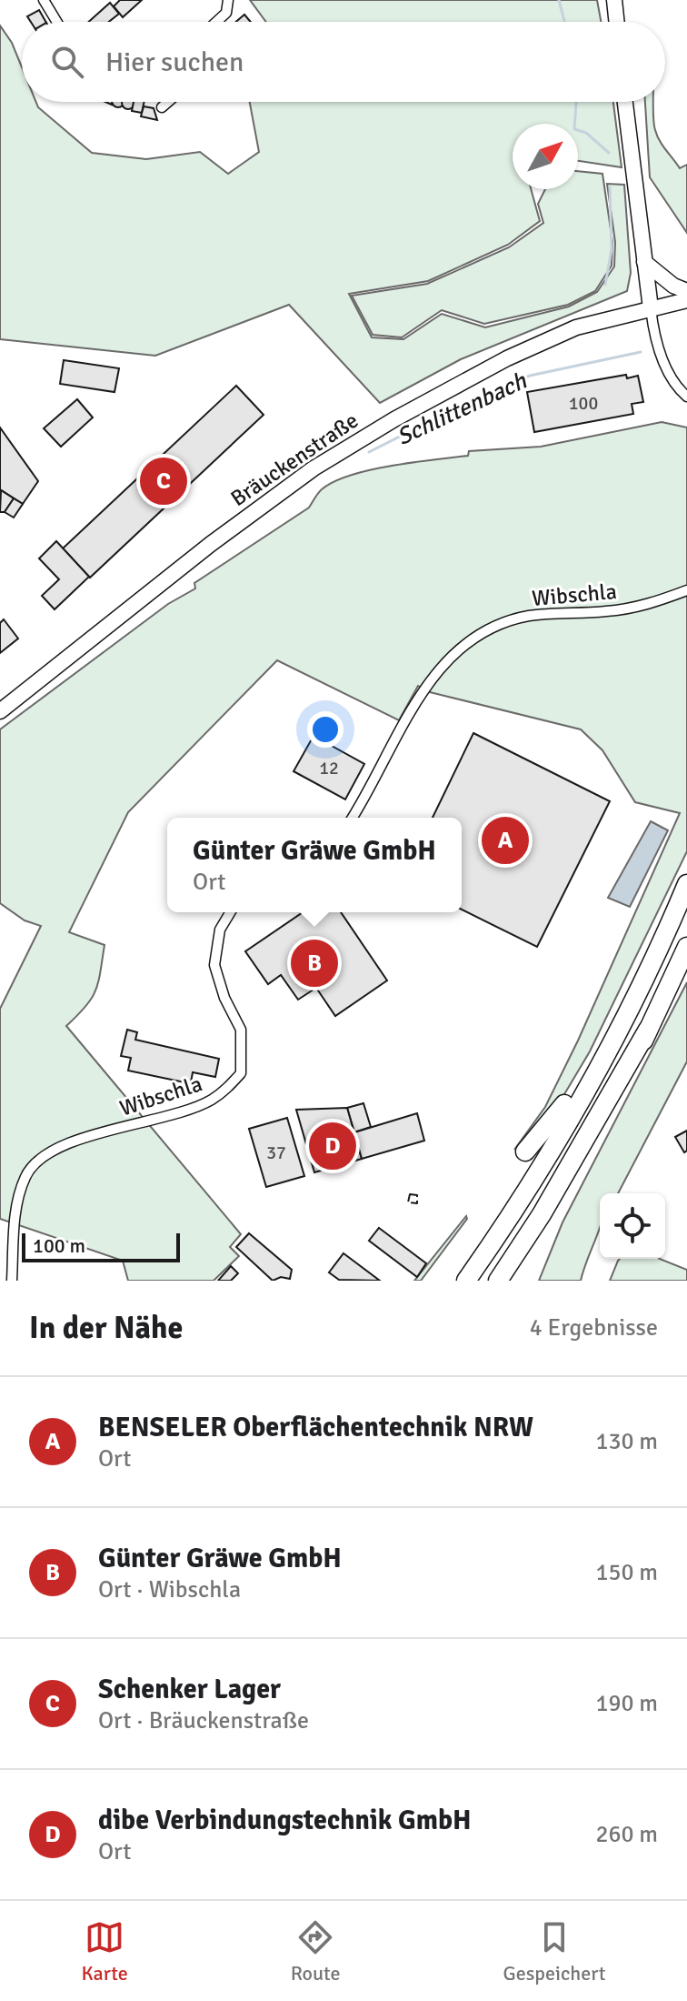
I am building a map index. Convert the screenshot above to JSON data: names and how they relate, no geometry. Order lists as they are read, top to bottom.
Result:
{
  "streets": {
    "main road": ["Bräuckenstraße"],
    "street": ["Wibschla"]
  },
  "water": ["Schlittenbach"],
  "house_numbers": ["100", "12", "37"],
  "scale_bar": "100 m",
  "north": "top right",
  "page": {
    "search": "Hier suchen",
    "pins": [
      "C",
      "A",
      "B",
      "D"
    ],
    "popup": ["Günter Gräwe GmbH", "Ort"],
    "scale": "100 m",
    "heading": ["In der Nähe", "4 Ergebnisse"],
    "list": [
      {
        "mark": "A",
        "name": "BENSELER Oberflächentechnik NRW",
        "note": "Ort",
        "value": "130 m"
      },
      {
        "mark": "B",
        "name": "Günter Gräwe GmbH",
        "note": "Ort · Wibschla",
        "value": "150 m"
      },
      {
        "mark": "C",
        "name": "Schenker Lager",
        "note": "Ort · Bräuckenstraße",
        "value": "190 m"
      },
      {
        "mark": "D",
        "name": "dibe Verbindungstechnik GmbH",
        "note": "Ort",
        "value": "260 m"
      }
    ],
    "nav": ["Karte", "Route", "Gespeichert"]
  }
}
